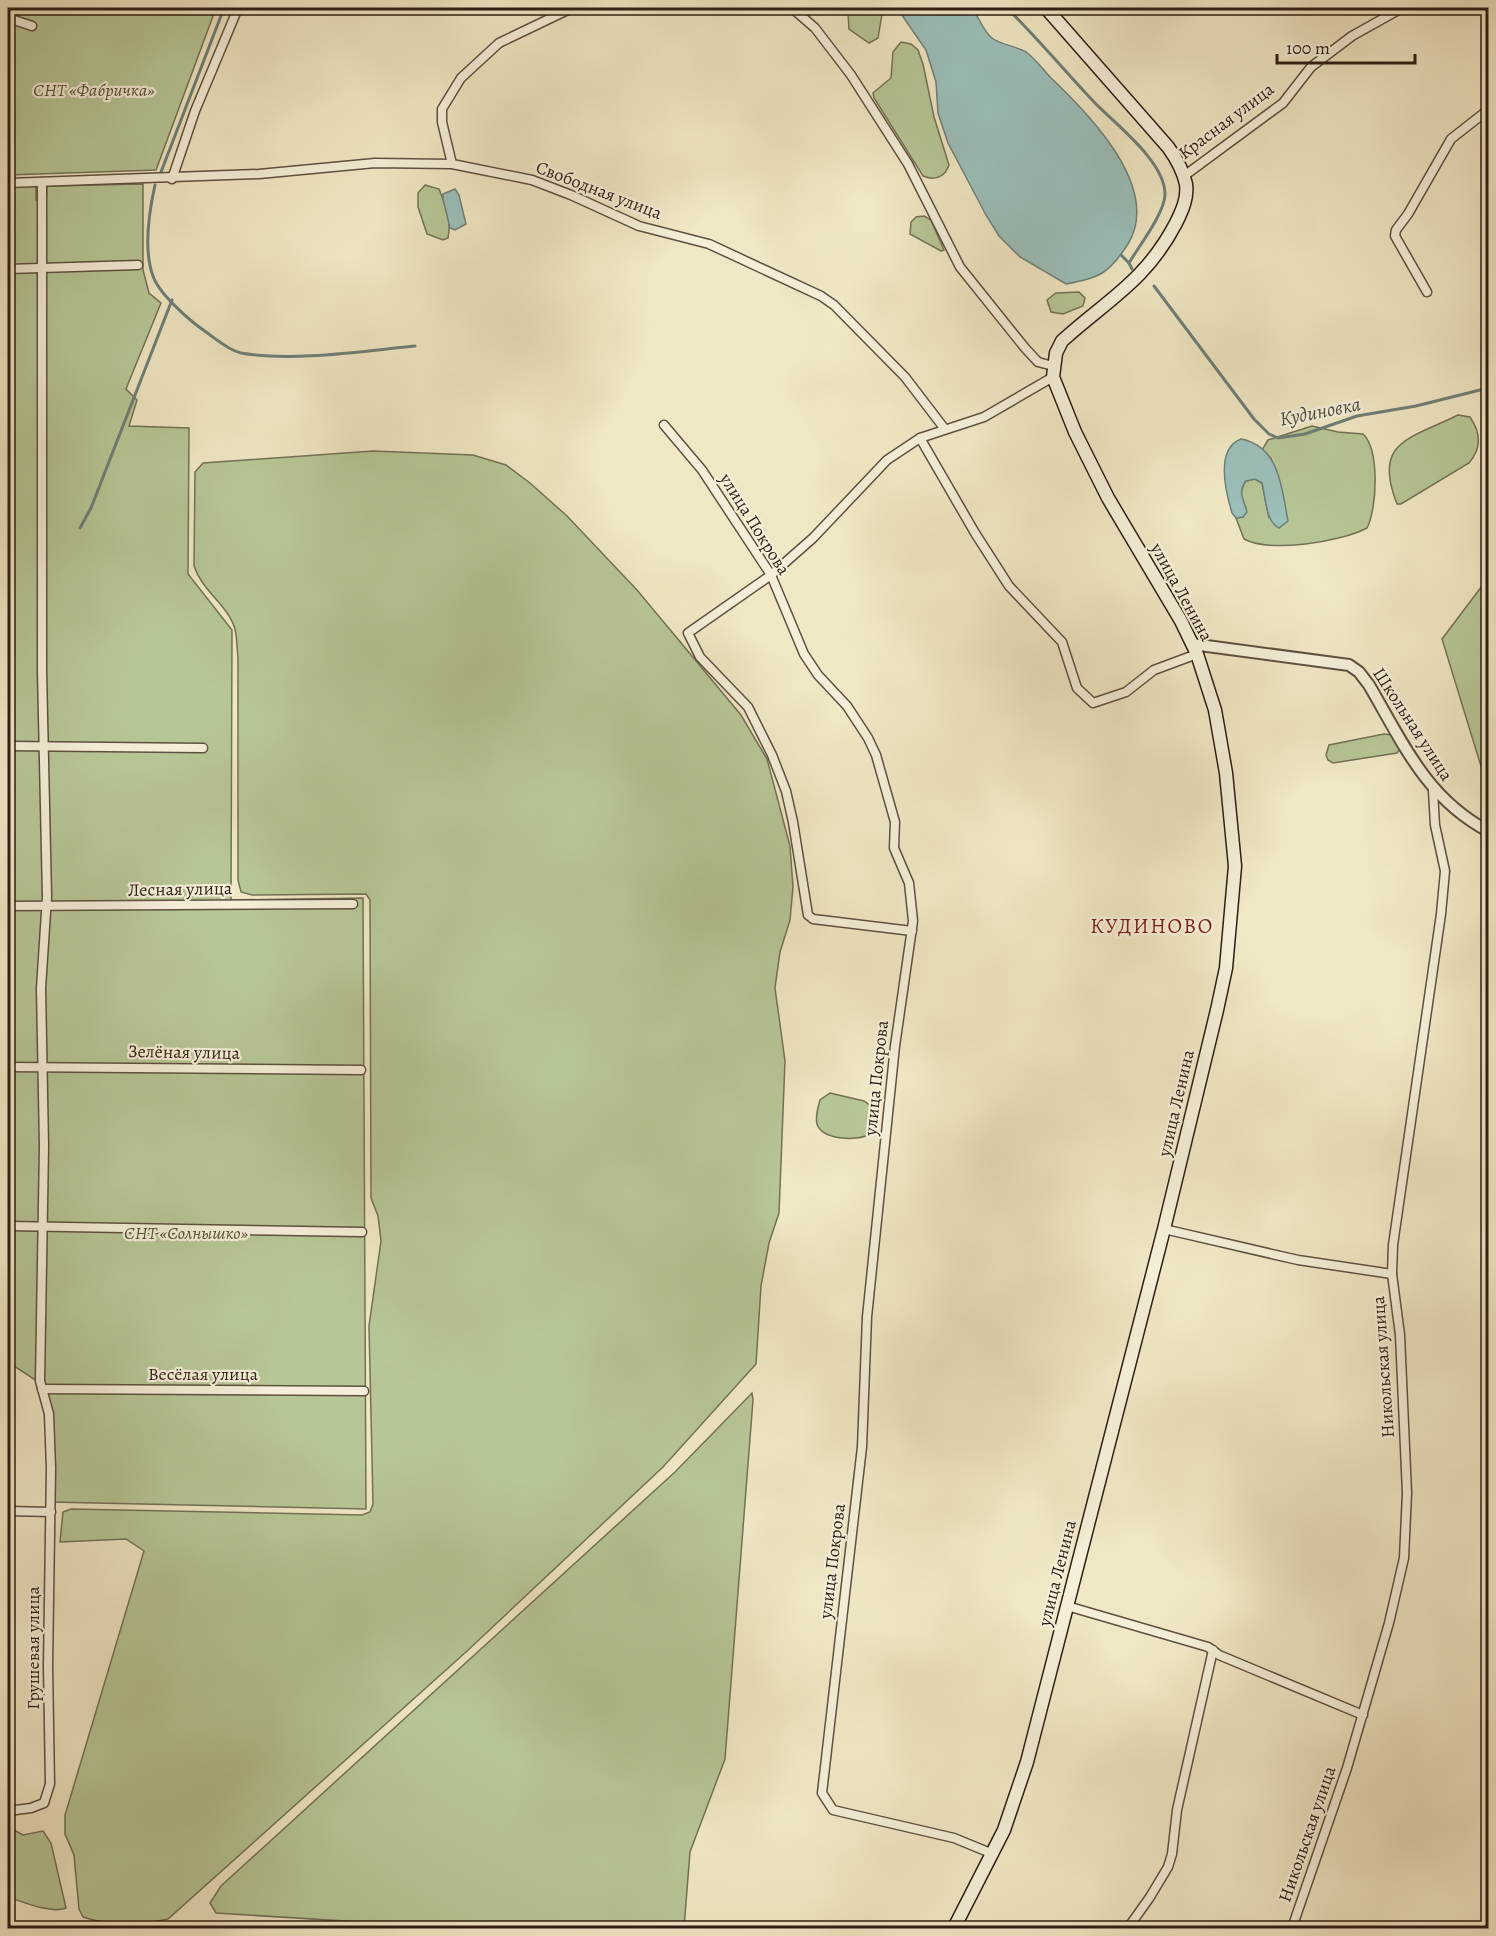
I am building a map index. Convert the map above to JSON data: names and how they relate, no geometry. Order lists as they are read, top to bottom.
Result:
{
  "streets": {
    "main road": ["Красная улица", "улица Ленина"],
    "street": [
      "Свободная улица",
      "улица Покрова",
      "Школьная улица",
      "Лесная улица",
      "Зелёная улица",
      "Никольская улица",
      "Весёлая улица",
      "Грушевая улица"
    ]
  },
  "crossings": [
    ["Красная улица", "улица Ленина"],
    ["Свободная улица", "Грушевая улица"],
    ["улица Покрова", "улица Ленина"],
    ["улица Ленина", "Школьная улица"],
    ["Школьная улица", "Никольская улица"],
    ["Лесная улица", "Грушевая улица"],
    ["Зелёная улица", "Грушевая улица"],
    ["Весёлая улица", "Грушевая улица"]
  ],
  "districts": ["КУДИНОВО"],
  "water": ["Кудиновка"],
  "parks": ["СНТ «Фабричка»", "СНТ «Солнышко»"],
  "scale_bar": "100 m"
}
